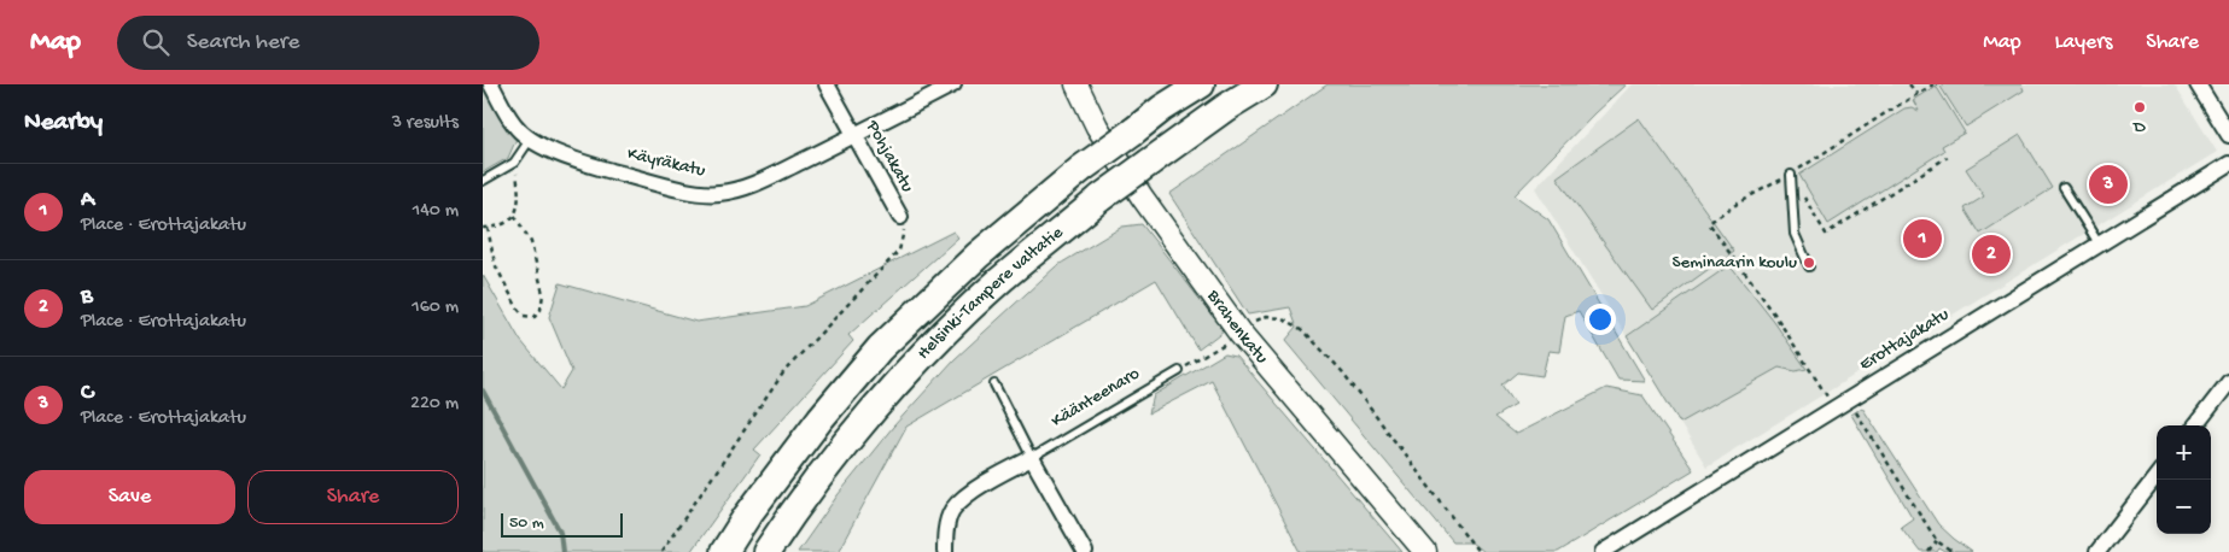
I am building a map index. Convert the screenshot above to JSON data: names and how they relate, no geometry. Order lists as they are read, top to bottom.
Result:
{
  "streets": {
    "highway": ["Helsinki-Tampere valtatie"],
    "main road": ["Brahenkatu"],
    "street": [
      "Pohjakatu",
      "Käyräkatu",
      "Erottajakatu",
      "Käänteenaro"
    ]
  },
  "crossings": [
    ["Pohjakatu", "Käyräkatu"]
  ],
  "places": ["D", "Seminaarin koulu"],
  "scale_bar": "50 m",
  "page": {
    "header": "Map",
    "search": "Search here",
    "nav": ["Map", "Layers", "Share"],
    "heading": ["Nearby", "3 results"],
    "list": [
      {
        "mark": "1",
        "name": "A",
        "note": "Place · Erottajakatu",
        "value": "140 m"
      },
      {
        "mark": "2",
        "name": "B",
        "note": "Place · Erottajakatu",
        "value": "160 m"
      },
      {
        "mark": "3",
        "name": "C",
        "note": "Place · Erottajakatu",
        "value": "220 m"
      }
    ],
    "pins": ["3", "1", "2"],
    "map_buttons": ["+", "−"],
    "buttons": ["Save", "Share"],
    "scale": "50 m"
  }
}
